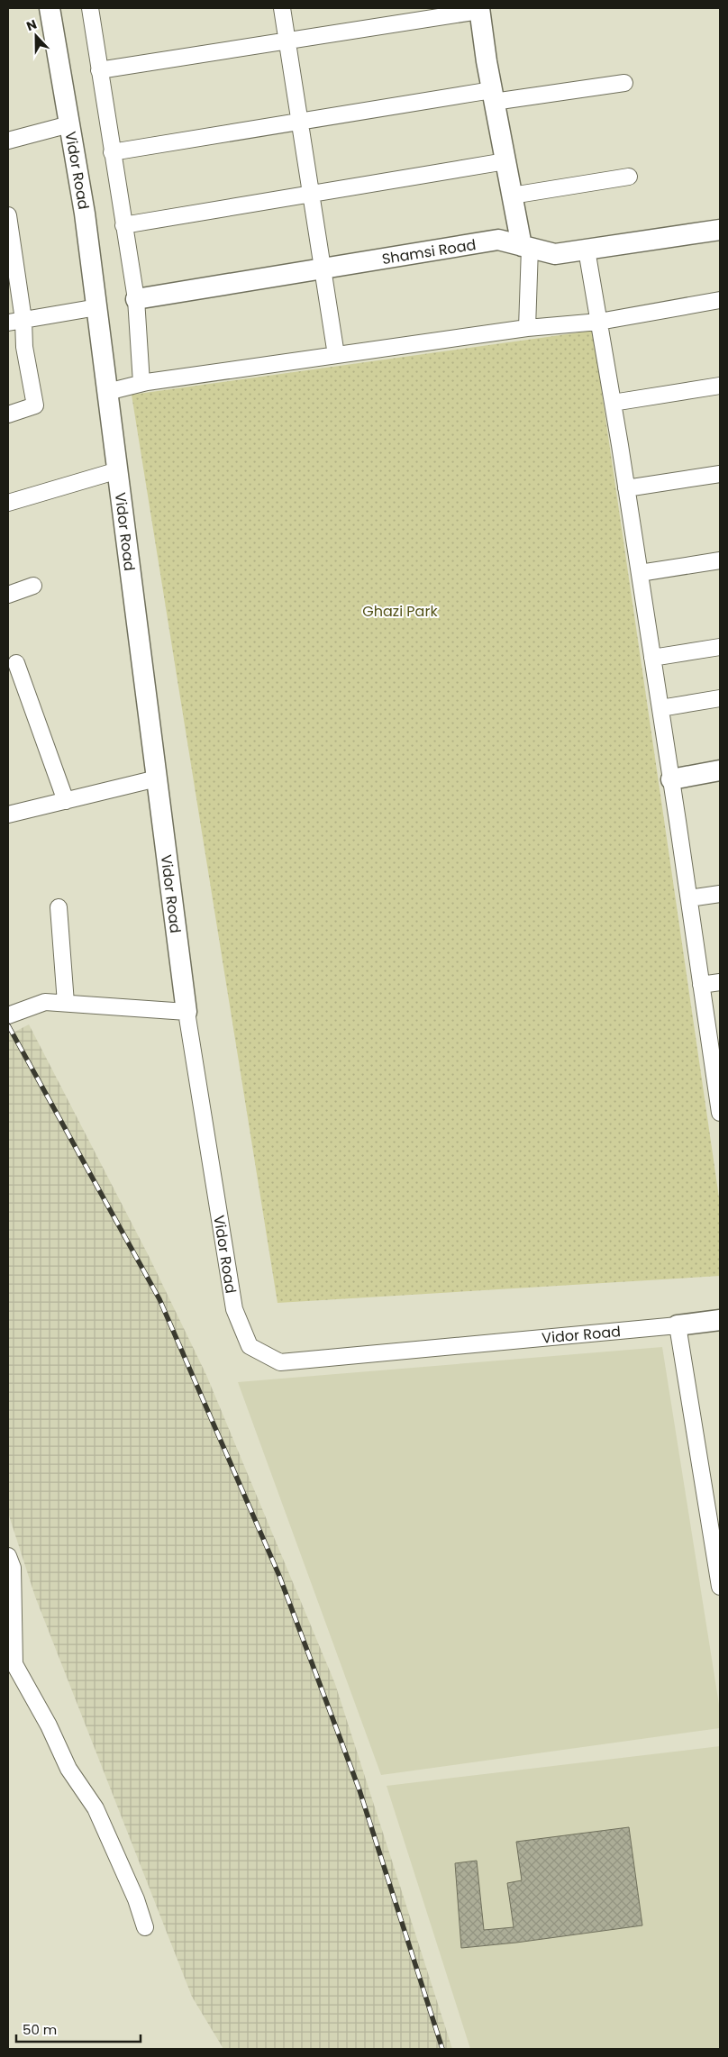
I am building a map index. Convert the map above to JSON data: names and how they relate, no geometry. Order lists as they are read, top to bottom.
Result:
{
  "streets": {
    "street": ["Vidor Road", "Shamsi Road"]
  },
  "parks": ["Ghazi Park"],
  "scale_bar": "50 m",
  "north": "top"
}
